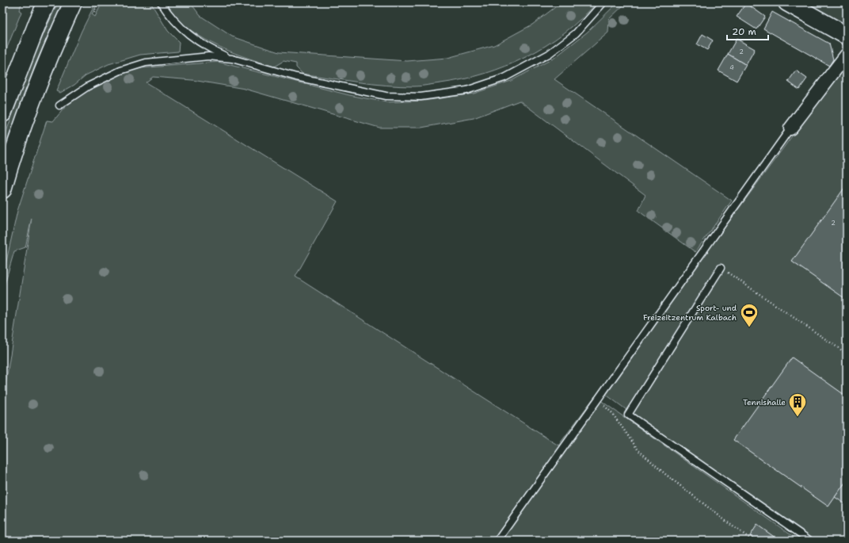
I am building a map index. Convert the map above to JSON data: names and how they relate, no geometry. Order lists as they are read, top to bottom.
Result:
{
  "places": {
    "sports": ["Sport- und Freizeitzentrum Kalbach"],
    "building": ["Tennishalle"]
  },
  "house_numbers": ["2", "4", "2"],
  "scale_bar": "20 m"
}
